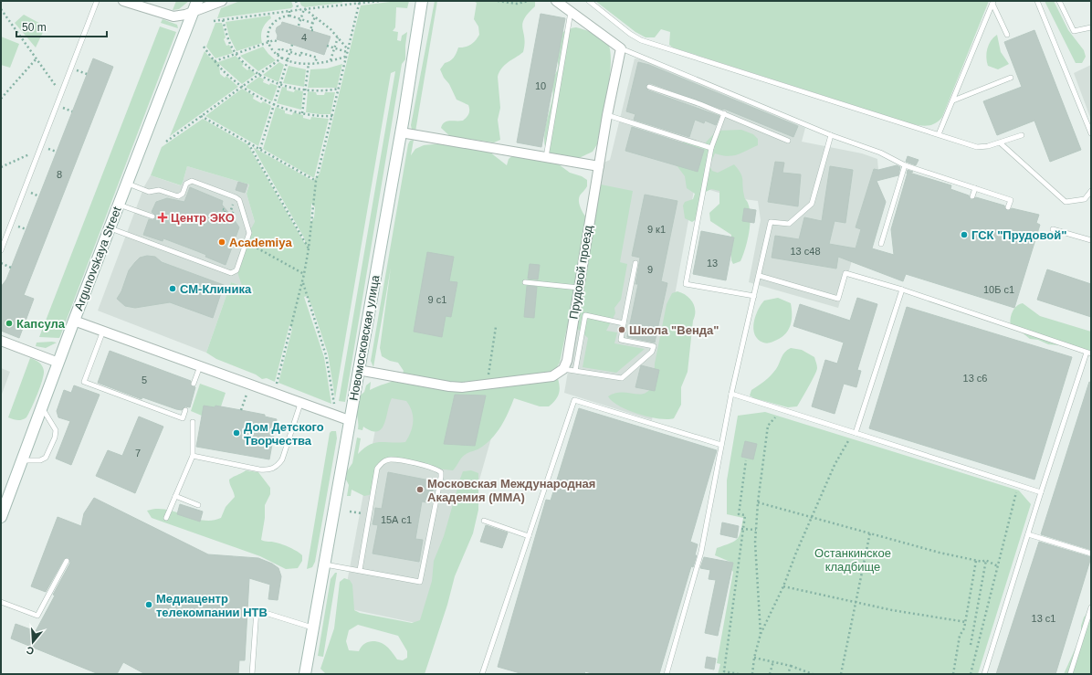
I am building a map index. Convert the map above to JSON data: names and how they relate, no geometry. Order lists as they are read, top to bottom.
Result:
{
  "streets": {
    "main road": ["Argunovskaya Street", "Новомосковская улица"],
    "street": ["Прудовой проезд"]
  },
  "parks": ["Останкинское кладбище"],
  "places": {
    "health": ["Центр ЭКО"],
    "other": [
      "ГСК \"Прудовой\"",
      "Academiya",
      "СМ-Клиника",
      "Капсула",
      "Школа \"Венда\"",
      "Дом Детского Творчества",
      "Московская Международная Академия (ММА)",
      "Медиацентр телекомпании НТВ"
    ]
  },
  "house_numbers": [
    "4",
    "10",
    "8",
    "9 к1",
    "13 с48",
    "13",
    "9",
    "10Б с1",
    "9 с1",
    "13 с6",
    "5",
    "7",
    "15А с1",
    "13 с1"
  ],
  "scale_bar": "50 m",
  "north": "bottom"
}
